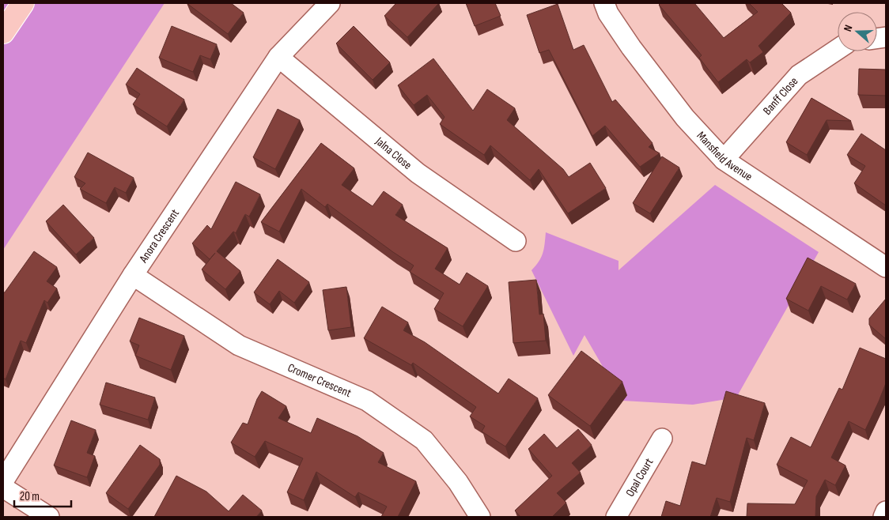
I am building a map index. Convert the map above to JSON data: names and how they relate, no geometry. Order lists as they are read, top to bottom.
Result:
{
  "streets": {
    "street": [
      "Banff Close",
      "Jalna Close",
      "Mansfield Avenue",
      "Anora Crescent",
      "Cromer Crescent",
      "Opal Court"
    ]
  },
  "crossings": [
    ["Banff Close", "Mansfield Avenue"],
    ["Jalna Close", "Anora Crescent"],
    ["Anora Crescent", "Cromer Crescent"]
  ],
  "scale_bar": "20 m",
  "north": "left"
}
